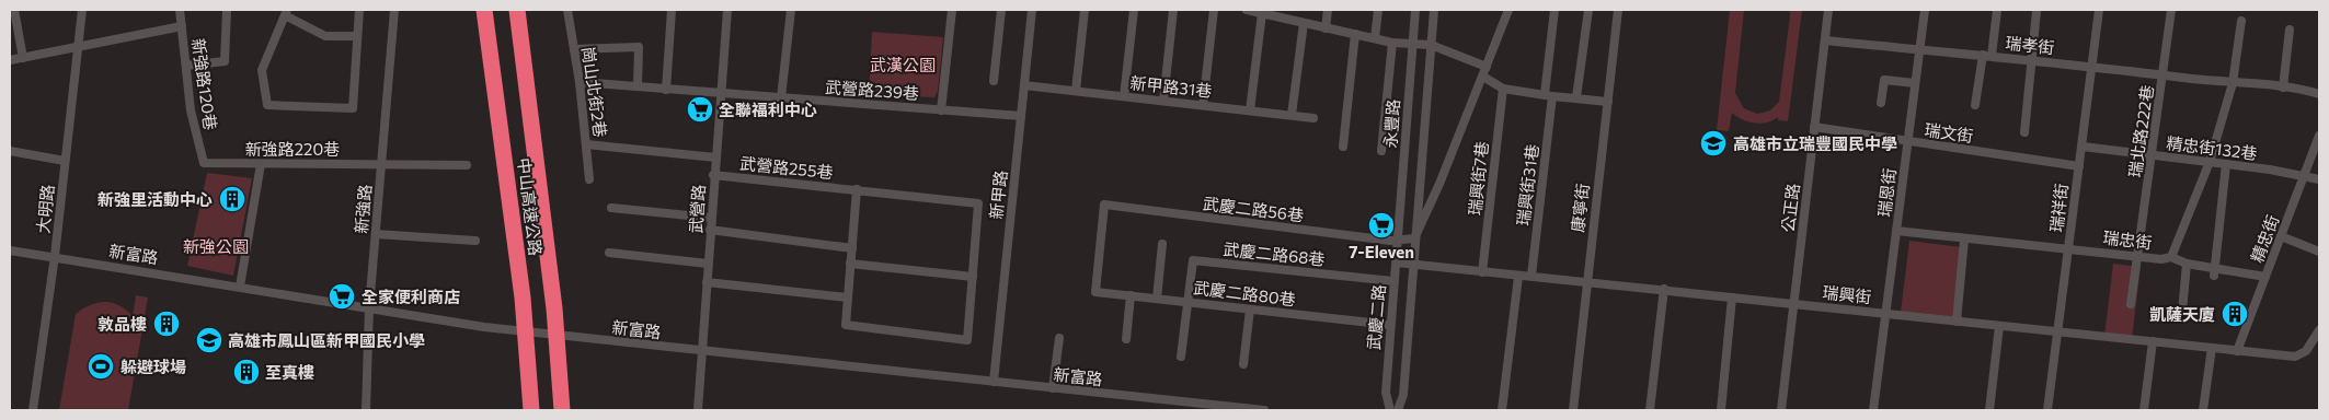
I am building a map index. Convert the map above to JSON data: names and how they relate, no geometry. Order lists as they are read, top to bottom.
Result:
{
  "streets": {
    "highway": ["中山高速公路"],
    "street": [
      "瑞孝街",
      "新強路120巷",
      "新甲路31巷",
      "武營路239巷",
      "崗山北街2巷",
      "永豐路",
      "瑞北路222巷",
      "瑞文街",
      "精忠街132巷",
      "新強路220巷",
      "武營路255巷",
      "瑞興街7巷",
      "瑞興街31巷",
      "瑞恩街",
      "新甲路",
      "康寧街",
      "公正路",
      "瑞祥街",
      "大明路",
      "新強路",
      "武營路",
      "武慶二路56巷",
      "精忠街",
      "瑞忠街",
      "新富路",
      "武慶二路68巷",
      "武慶二路80巷",
      "瑞興街",
      "武慶二路"
    ]
  },
  "crossings": [
    ["瑞孝街", "瑞北路222巷"],
    ["瑞孝街", "瑞恩街"],
    ["瑞孝街", "公正路"],
    ["瑞孝街", "瑞祥街"],
    ["瑞孝街", "瑞忠街"],
    ["新強路120巷", "新強路220巷"],
    ["新甲路31巷", "新甲路"],
    ["武營路239巷", "崗山北街2巷"],
    ["武營路239巷", "新甲路"],
    ["武營路239巷", "武營路"],
    ["永豐路", "武慶二路56巷"],
    ["永豐路", "武慶二路"],
    ["瑞北路222巷", "精忠街132巷"],
    ["瑞北路222巷", "瑞忠街"],
    ["瑞文街", "瑞恩街"],
    ["瑞文街", "公正路"],
    ["瑞文街", "瑞祥街"],
    ["精忠街132巷", "瑞祥街"],
    ["精忠街132巷", "精忠街"],
    ["精忠街132巷", "瑞忠街"],
    ["新強路220巷", "新強路"],
    ["武營路255巷", "武營路"],
    ["瑞興街7巷", "瑞興街"],
    ["瑞興街31巷", "瑞興街"],
    ["瑞恩街", "瑞忠街"],
    ["瑞恩街", "瑞興街"],
    ["新甲路", "新富路"],
    ["康寧街", "瑞興街"],
    ["公正路", "瑞興街"],
    ["瑞祥街", "瑞忠街"],
    ["瑞祥街", "瑞興街"],
    ["大明路", "新富路"],
    ["新強路", "新富路"],
    ["武營路", "新富路"],
    ["武慶二路56巷", "武慶二路80巷"],
    ["武慶二路56巷", "武慶二路"],
    ["精忠街", "瑞興街"],
    ["武慶二路68巷", "武慶二路80巷"],
    ["武慶二路68巷", "武慶二路"],
    ["武慶二路80巷", "武慶二路"],
    ["瑞興街", "武慶二路"]
  ],
  "parks": ["武漢公園", "新強公園"],
  "places": {
    "supermarket": ["全聯福利中心", "7-Eleven", "全家便利商店"],
    "school or university": ["高雄市立瑞豐國民中學", "高雄市鳳山區新甲國民小學"],
    "building": [
      "新強里活動中心",
      "凱薩天廈",
      "敦品樓",
      "至真樓"
    ],
    "sports": ["躲避球場"]
  }
}
